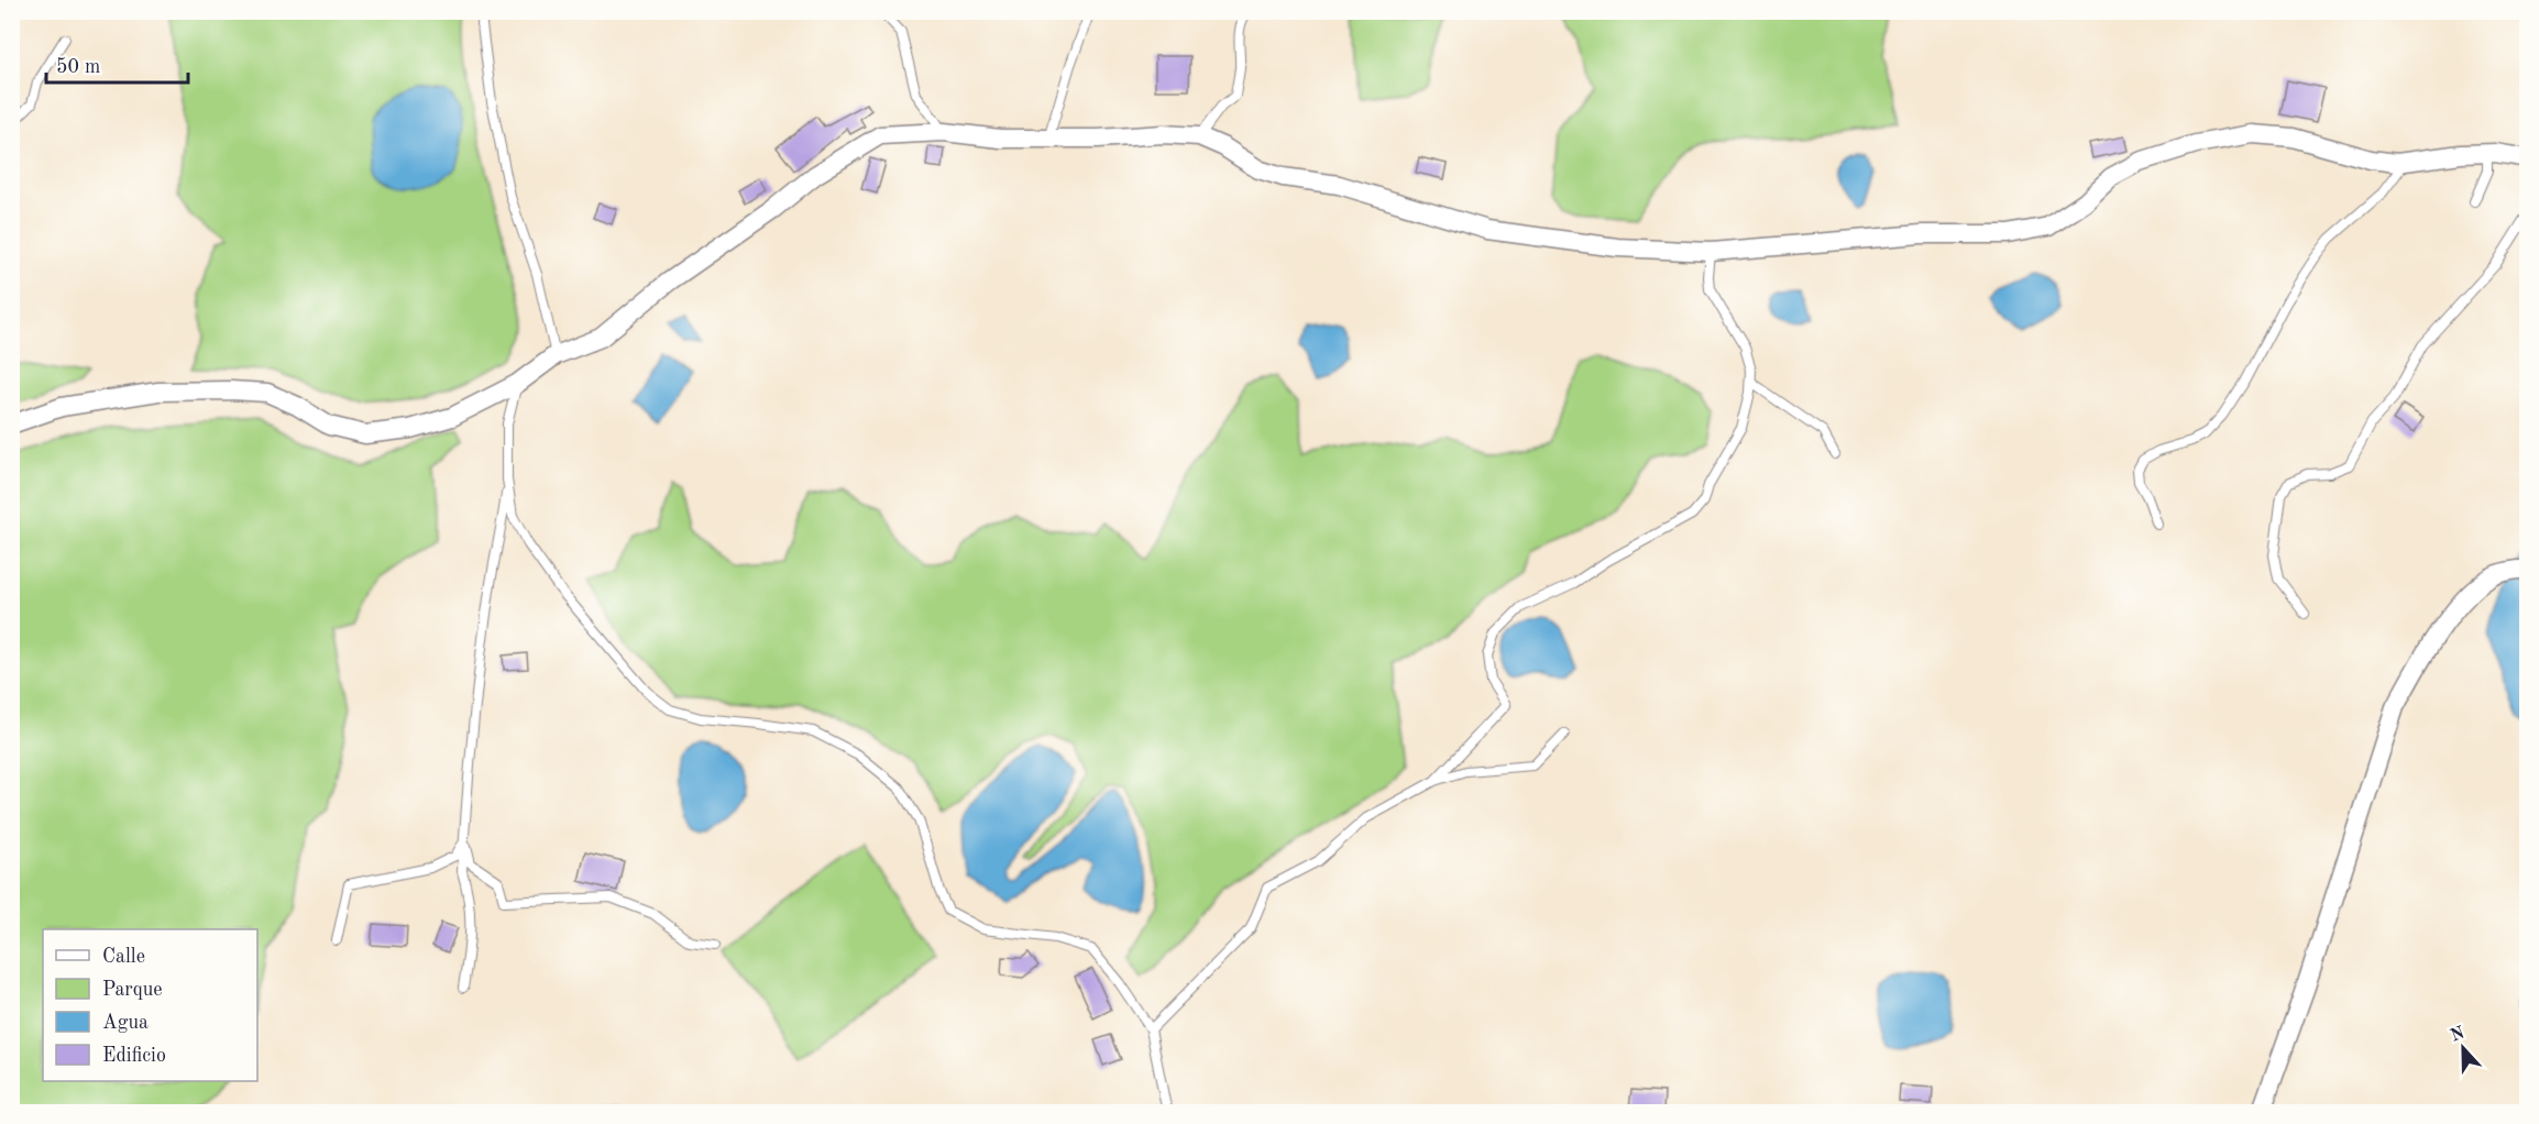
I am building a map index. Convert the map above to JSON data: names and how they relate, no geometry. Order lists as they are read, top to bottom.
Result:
{
  "legend": [
    "Calle",
    "Parque",
    "Agua",
    "Edificio"
  ],
  "scale_bar": "50 m",
  "north": "top"
}
